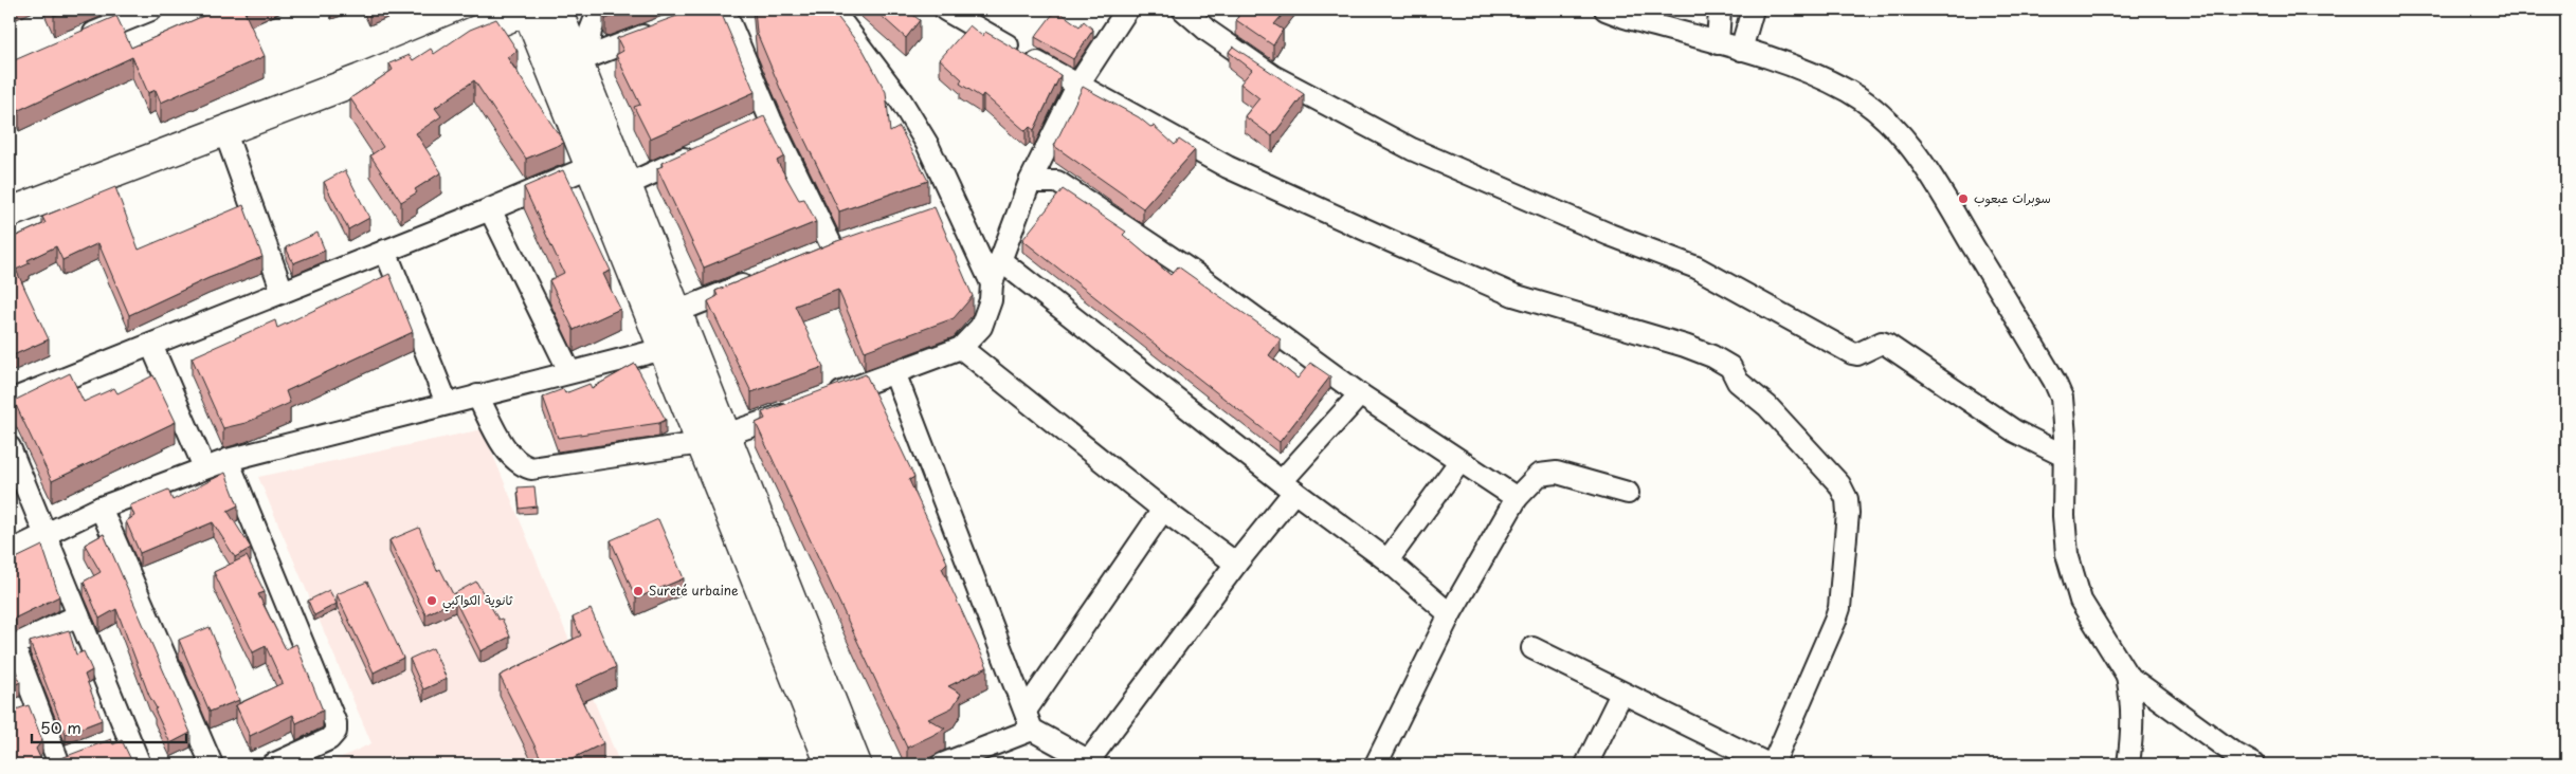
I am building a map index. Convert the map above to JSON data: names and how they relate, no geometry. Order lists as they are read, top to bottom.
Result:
{
  "places": ["سوبرات عبعوب", "Sureté urbaine", "ثانوية الكواكبي"],
  "scale_bar": "50 m"
}
